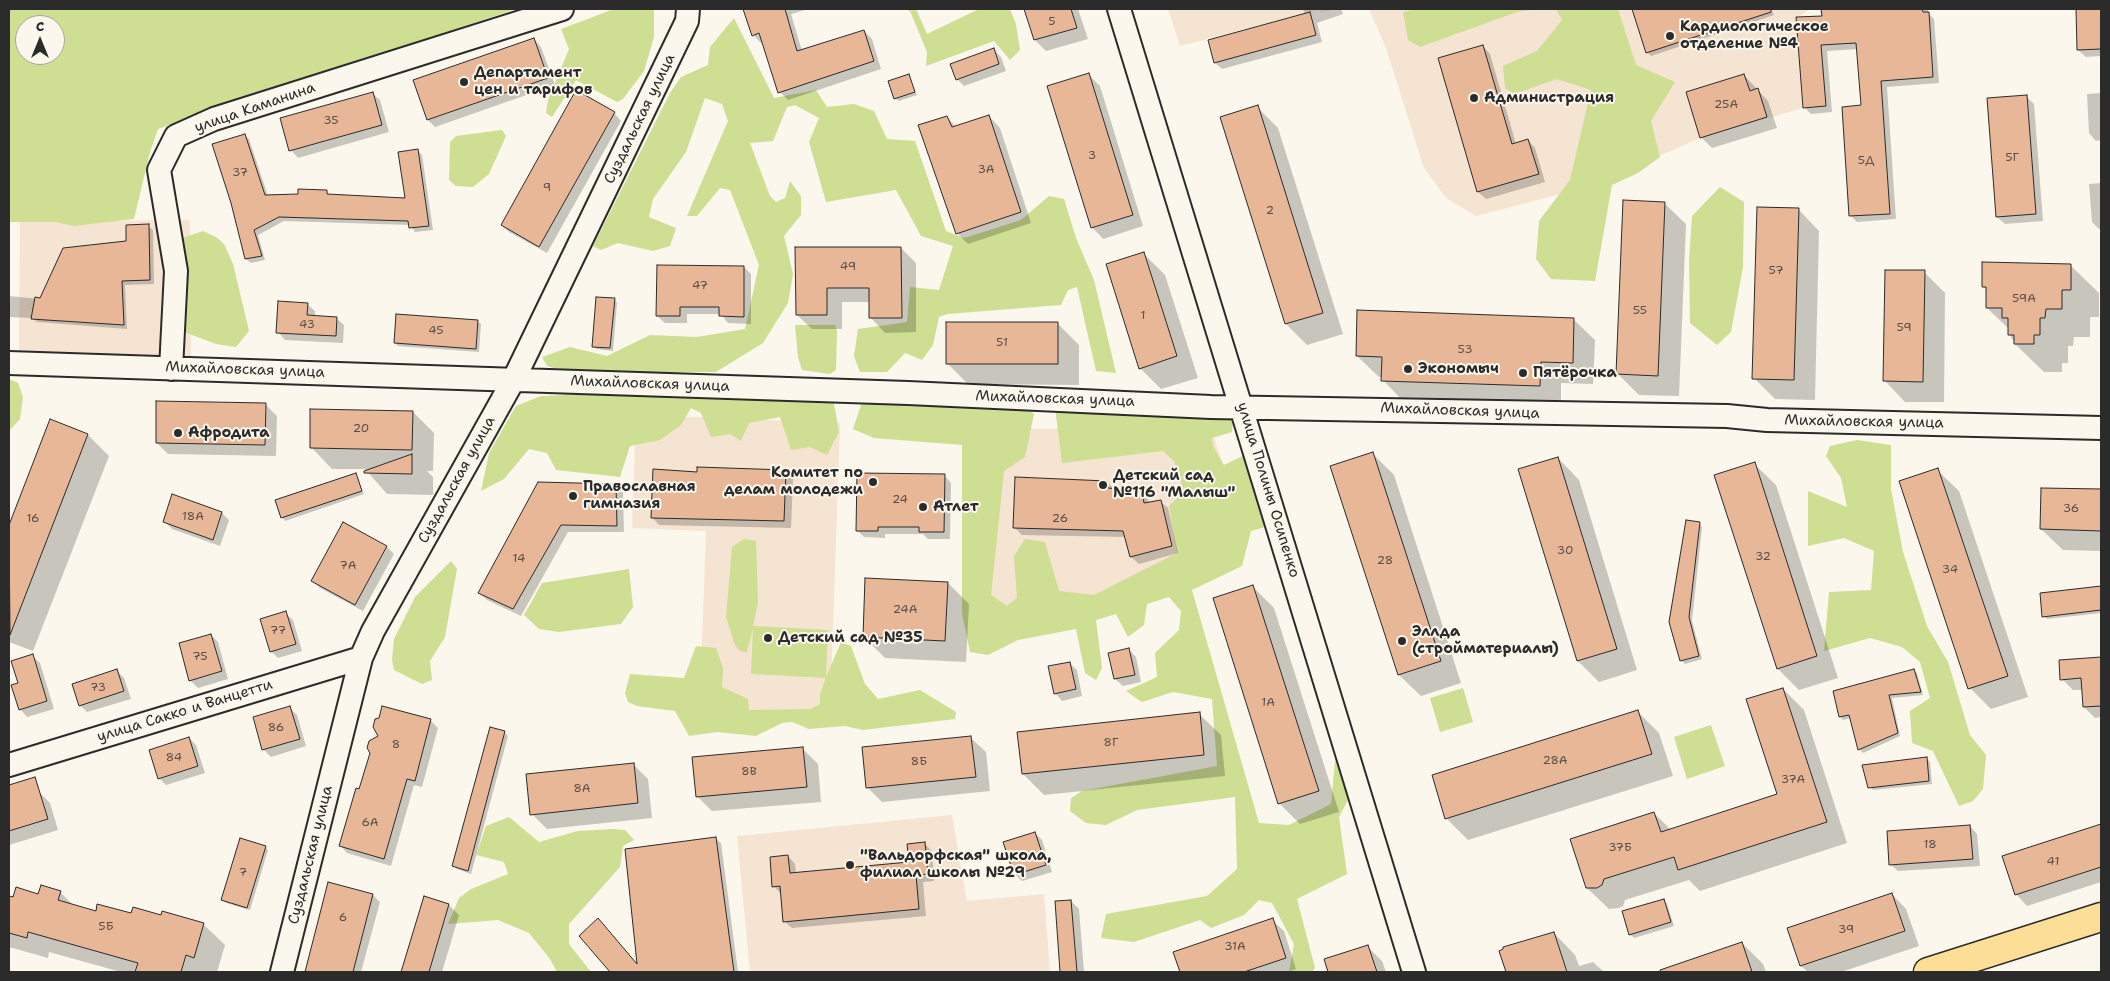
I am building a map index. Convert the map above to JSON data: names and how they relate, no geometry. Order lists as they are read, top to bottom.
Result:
{
  "streets": {
    "street": [
      "улица Каманина",
      "Суздальская улица",
      "Михайловская улица",
      "улица Полины Осипенко",
      "улица Сакко и Ванцетти"
    ]
  },
  "crossings": [
    ["улица Каманина", "Михайловская улица"],
    ["Суздальская улица", "Михайловская улица"],
    ["Суздальская улица", "улица Сакко и Ванцетти"],
    ["Михайловская улица", "улица Полины Осипенко"]
  ],
  "places": [
    "Кардиологическое отделение №4",
    "Департамент цен и тарифов",
    "Администрация",
    "Экономыч",
    "Пятёрочка",
    "Афродита",
    "Комитет по делам молодежи",
    "Детский сад №116 \"Малыш\"",
    "Православная гимназия",
    "Атлет",
    "Детский сад №35",
    "Эллда (стройматериалы)",
    "\"Вальдорфская\" школа, филиал школы №29"
  ],
  "house_numbers": [
    "5",
    "25А",
    "35",
    "3",
    "5Г",
    "5Д",
    "3А",
    "37",
    "9",
    "2",
    "49",
    "57",
    "47",
    "59А",
    "55",
    "1",
    "43",
    "59",
    "45",
    "51",
    "53",
    "20",
    "24",
    "36",
    "18А",
    "16",
    "26",
    "30",
    "32",
    "14",
    "28",
    "7А",
    "34",
    "24А",
    "77",
    "75",
    "73",
    "1А",
    "86",
    "8Г",
    "8",
    "84",
    "28А",
    "8Б",
    "8В",
    "37А",
    "8А",
    "6А",
    "18",
    "37Б",
    "41",
    "7",
    "6",
    "5Б",
    "39",
    "31А"
  ],
  "north": "top"
}
